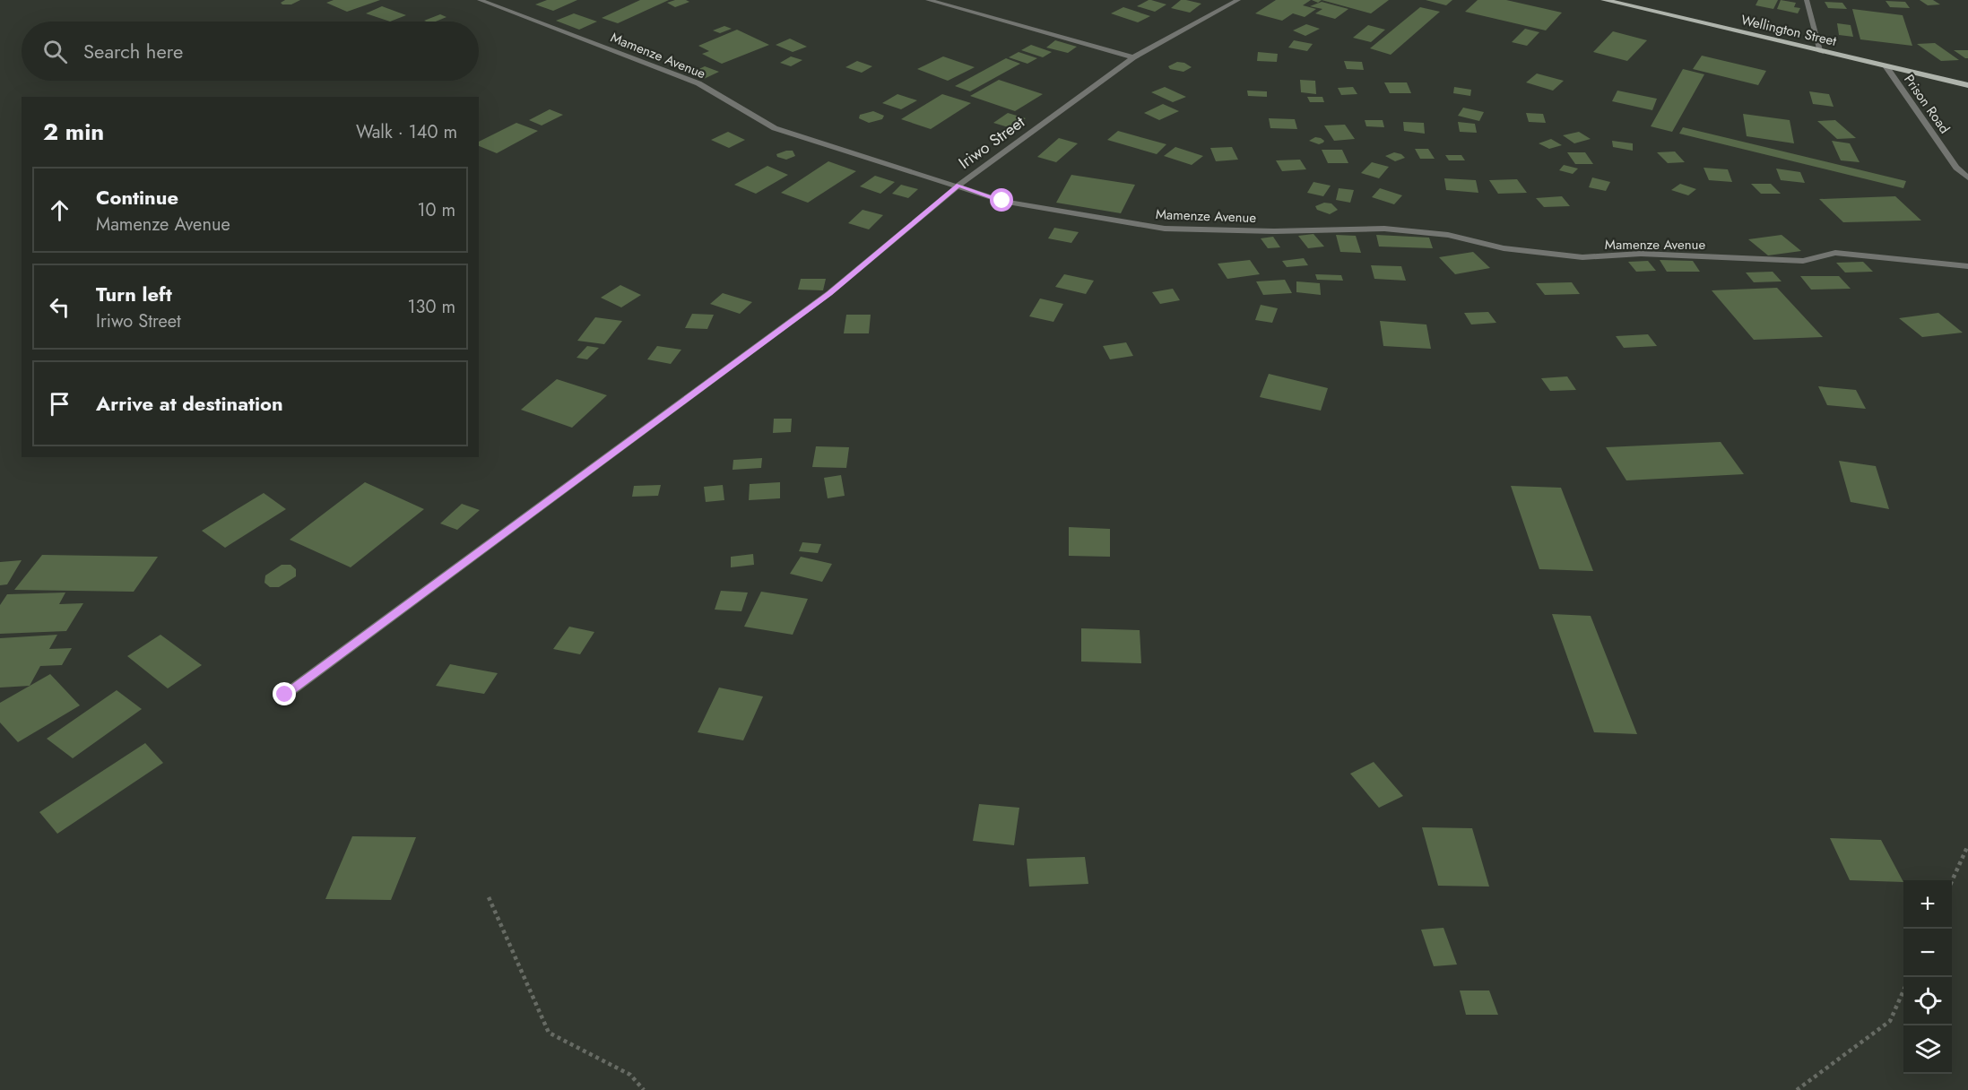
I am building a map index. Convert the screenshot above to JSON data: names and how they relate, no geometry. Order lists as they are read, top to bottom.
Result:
{
  "streets": {
    "main road": ["Wellington Street"],
    "street": ["Mamenze Avenue", "Prison Road", "Iriwo Street"]
  },
  "crossings": [
    ["Wellington Street", "Prison Road"],
    ["Mamenze Avenue", "Iriwo Street"]
  ],
  "page": {
    "search": "Search here",
    "heading": ["2 min", "Walk · 140 m"],
    "list": [
      ["Continue", "Mamenze Avenue", "10 m"],
      ["Turn left", "Iriwo Street", "130 m"],
      "Arrive at destination"
    ],
    "map_buttons": ["+", "−"]
  }
}
